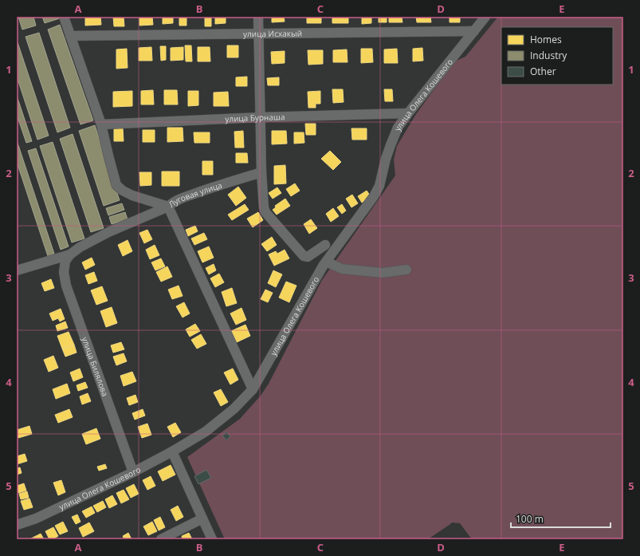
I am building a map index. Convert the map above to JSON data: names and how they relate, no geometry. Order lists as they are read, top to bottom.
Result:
{
  "streets": {
    "street": [
      "улица Исхакый",
      "улица Олега Кошевого",
      "улица Бурнаша",
      "Луговая улица",
      "улица Билялова"
    ]
  },
  "crossings": [
    ["улица Исхакый", "улица Олега Кошевого"],
    ["улица Олега Кошевого", "улица Бурнаша"],
    ["улица Олега Кошевого", "Луговая улица"],
    ["улица Олега Кошевого", "улица Билялова"]
  ],
  "legend": ["Homes", "Industry", "Other"],
  "scale_bar": "100 m",
  "grid": {
    "columns": [
      "A",
      "B",
      "C",
      "D",
      "E"
    ],
    "rows": [
      "1",
      "2",
      "3",
      "4",
      "5"
    ]
  }
}
